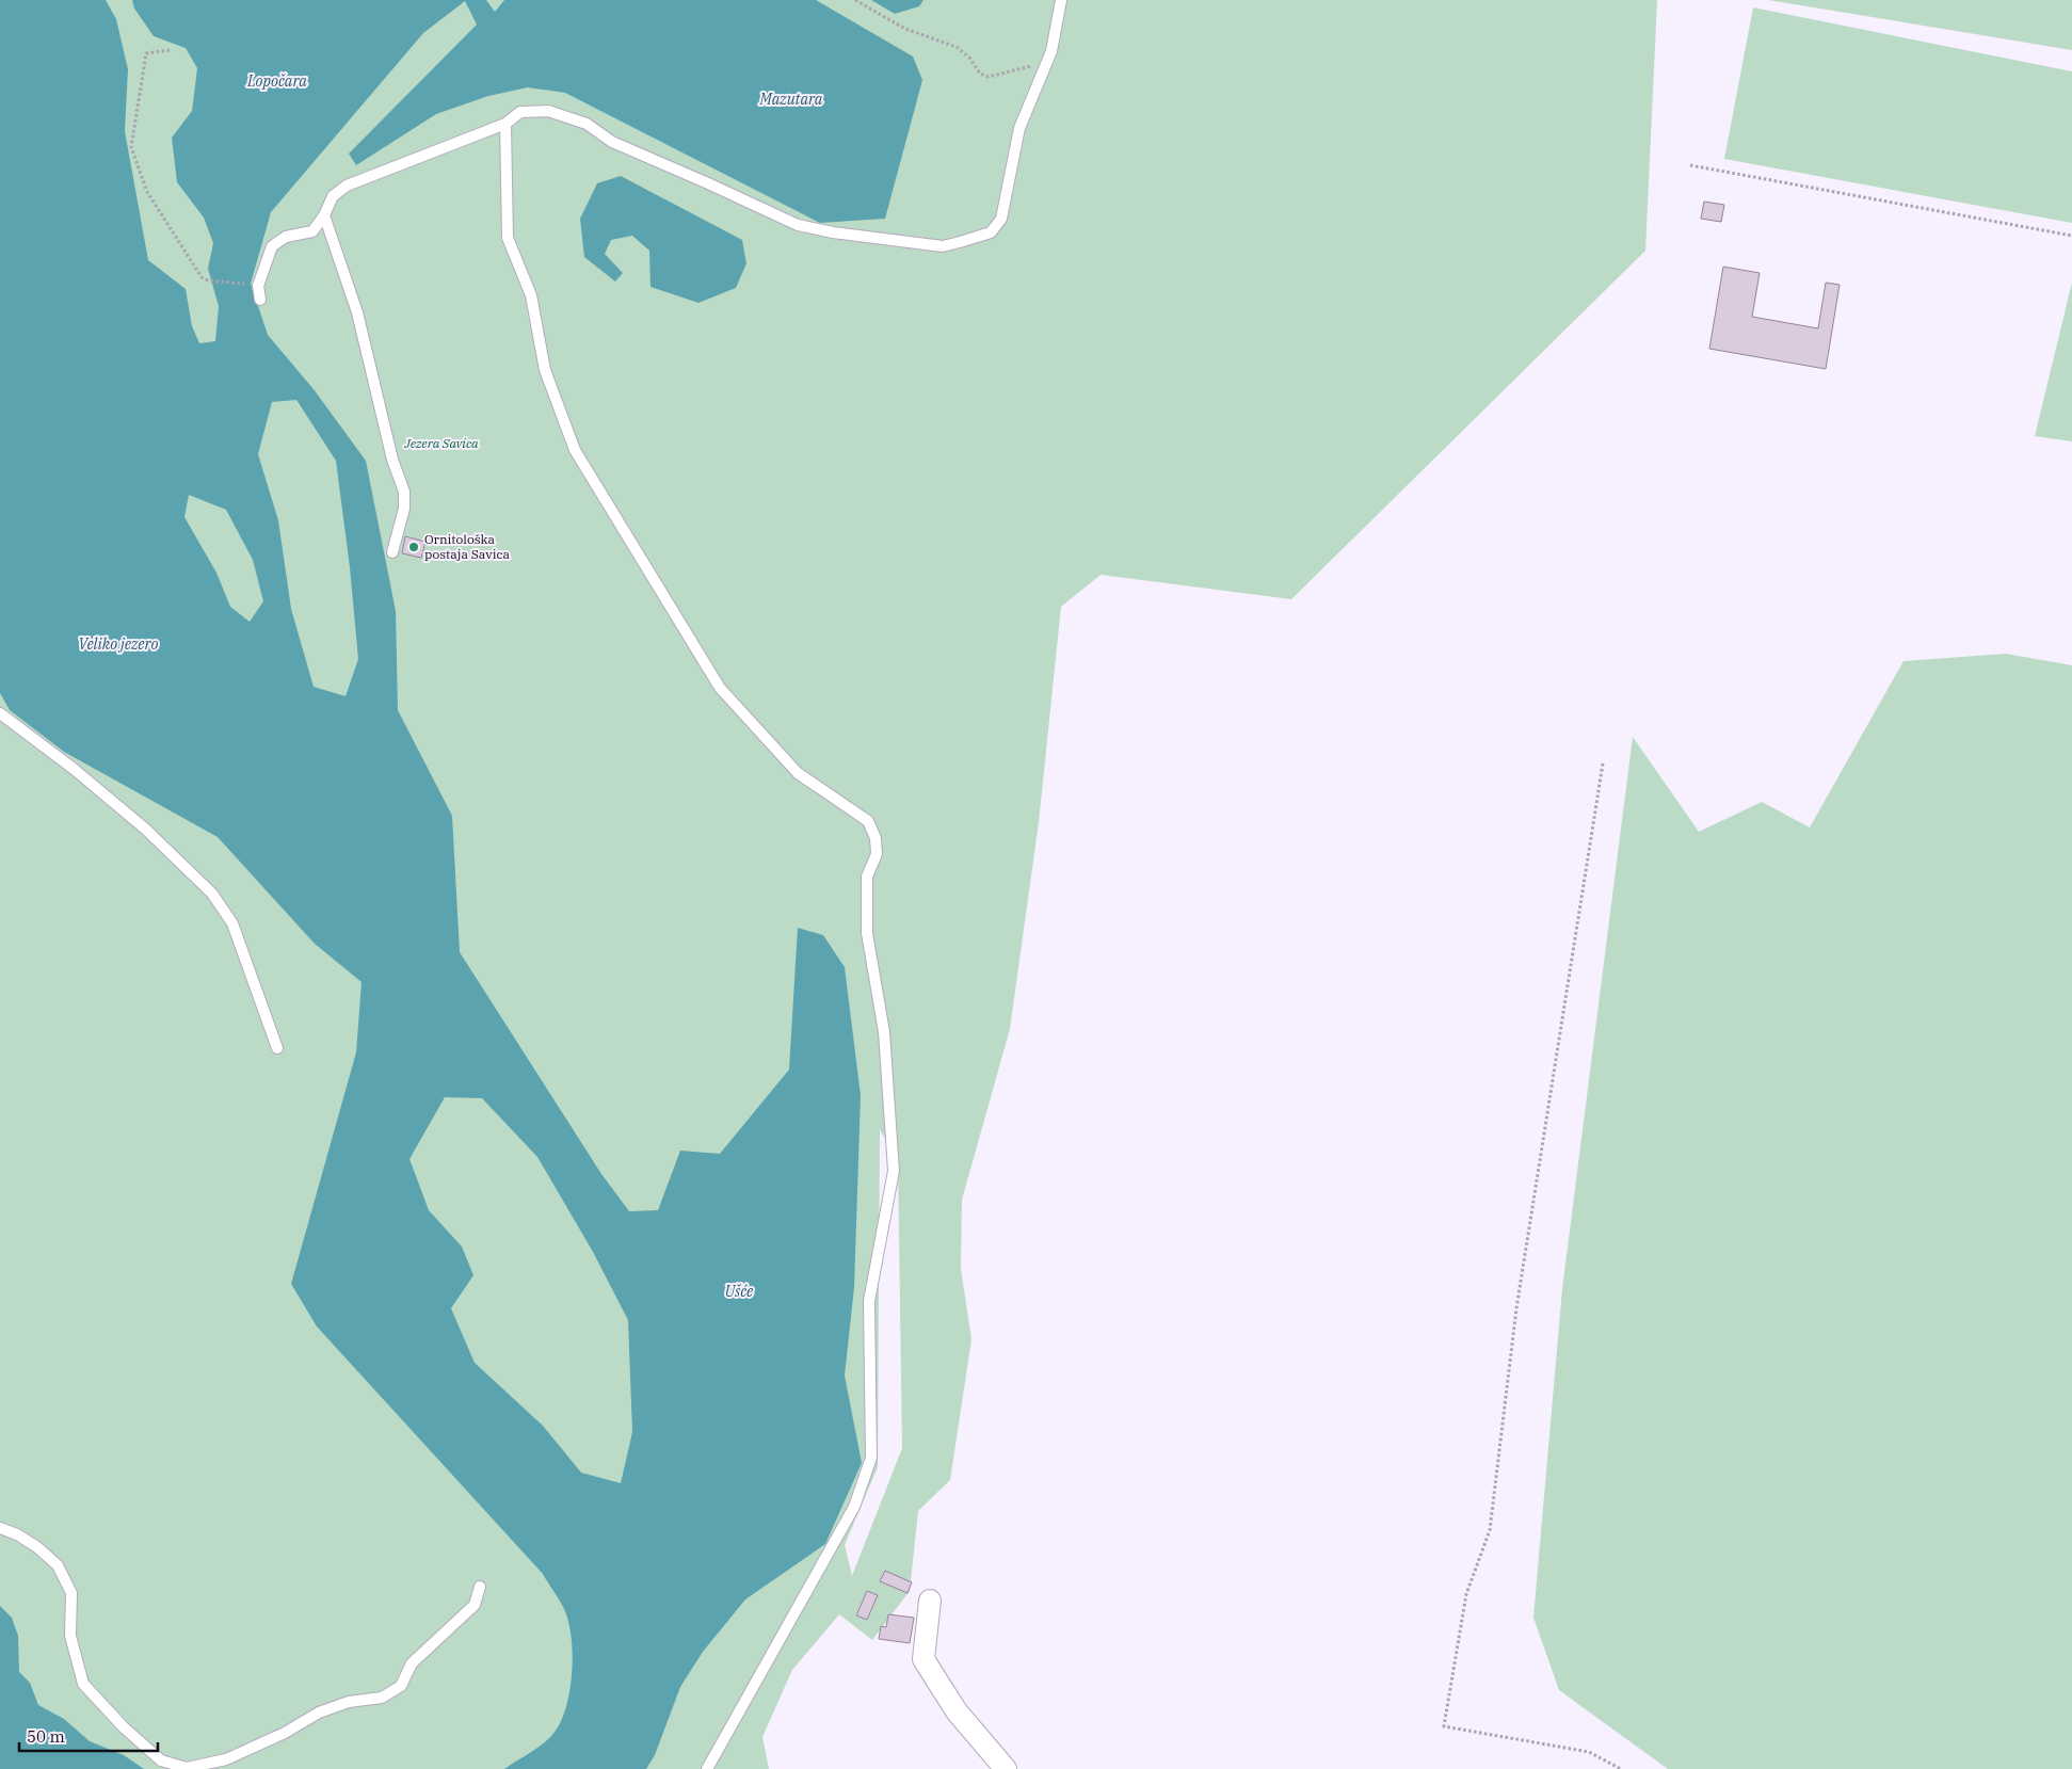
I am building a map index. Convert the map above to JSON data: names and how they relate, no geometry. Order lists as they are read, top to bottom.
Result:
{
  "water": [
    "Lopočara",
    "Mazutara",
    "Veliko jezero",
    "Ušće"
  ],
  "parks": ["Jezera Savica"],
  "places": ["Ornitološka postaja Savica"],
  "scale_bar": "50 m"
}
